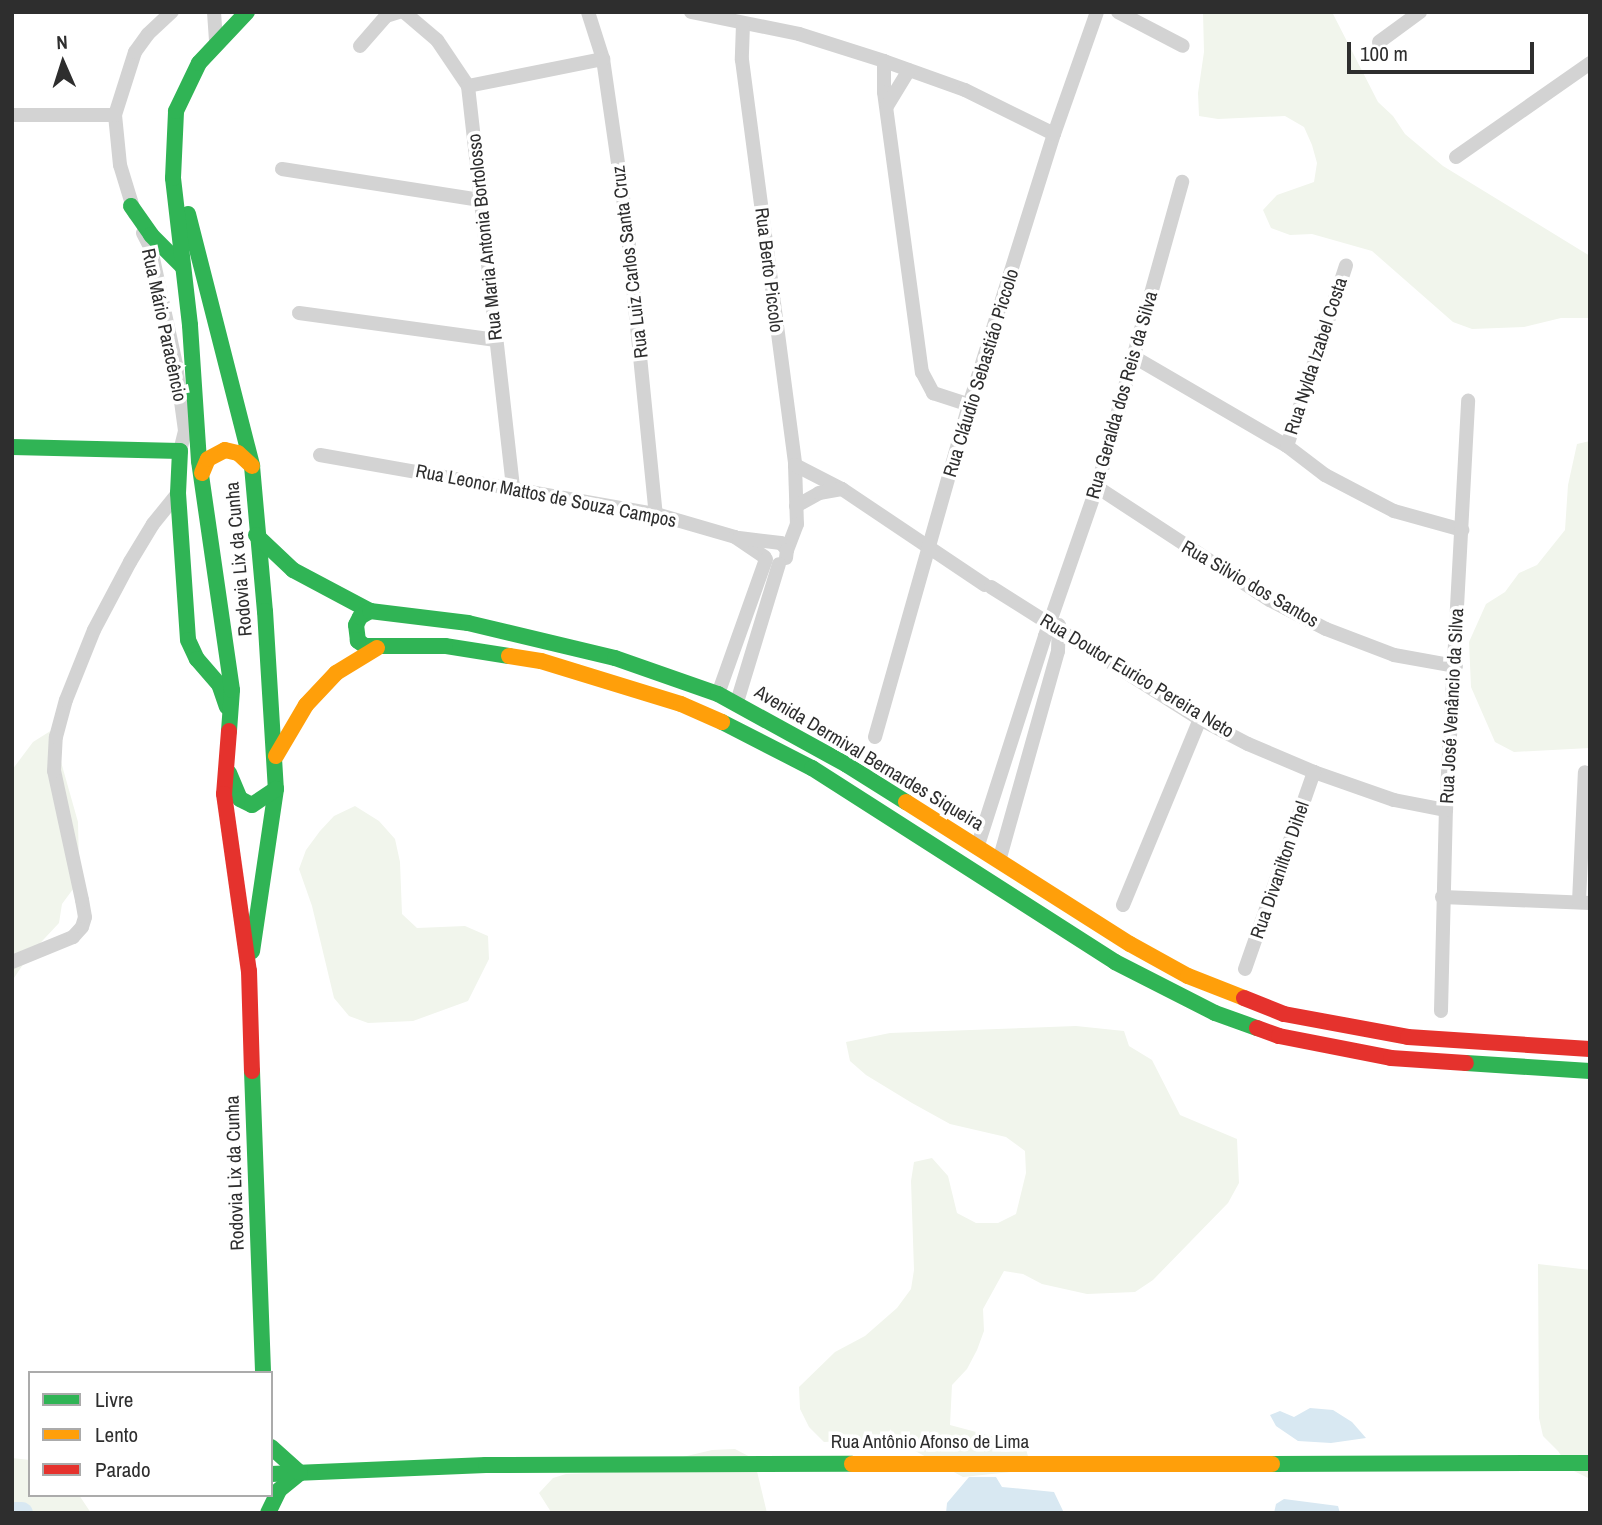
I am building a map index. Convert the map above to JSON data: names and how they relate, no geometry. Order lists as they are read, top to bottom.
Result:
{
  "streets": {
    "main road": ["Rodovia Lix da Cunha", "Avenida Dermival Bernardes Siqueira", "Rua Antônio Afonso de Lima"],
    "street": [
      "Rua Maria Antonia Bortolosso",
      "Rua Luiz Carlos Santa Cruz",
      "Rua Berto Piccolo",
      "Rua Mário Paracêncio",
      "Rua Nylda Izabel Costa",
      "Rua Cláudio Sebastiáo Piccolo",
      "Rua Geralda dos Reis da Silva",
      "Rua Leonor Mattos de Souza Campos",
      "Rua Silvio dos Santos",
      "Rua Doutor Eurico Pereira Neto",
      "Rua José Venâncio da Silva",
      "Rua Divanilton Dihel"
    ]
  },
  "crossings": [
    ["Rua Maria Antonia Bortolosso", "Rua Leonor Mattos de Souza Campos"],
    ["Rua Luiz Carlos Santa Cruz", "Rua Leonor Mattos de Souza Campos"],
    ["Rua Berto Piccolo", "Rua Doutor Eurico Pereira Neto"],
    ["Rua Cláudio Sebastiáo Piccolo", "Rua Doutor Eurico Pereira Neto"],
    ["Rua Geralda dos Reis da Silva", "Rua Silvio dos Santos"],
    ["Rua Geralda dos Reis da Silva", "Rua Doutor Eurico Pereira Neto"],
    ["Rua Silvio dos Santos", "Rua José Venâncio da Silva"],
    ["Rua Doutor Eurico Pereira Neto", "Rua José Venâncio da Silva"],
    ["Rua Doutor Eurico Pereira Neto", "Rua Divanilton Dihel"]
  ],
  "legend": ["Livre", "Lento", "Parado"],
  "scale_bar": "100 m",
  "north": "top"
}
